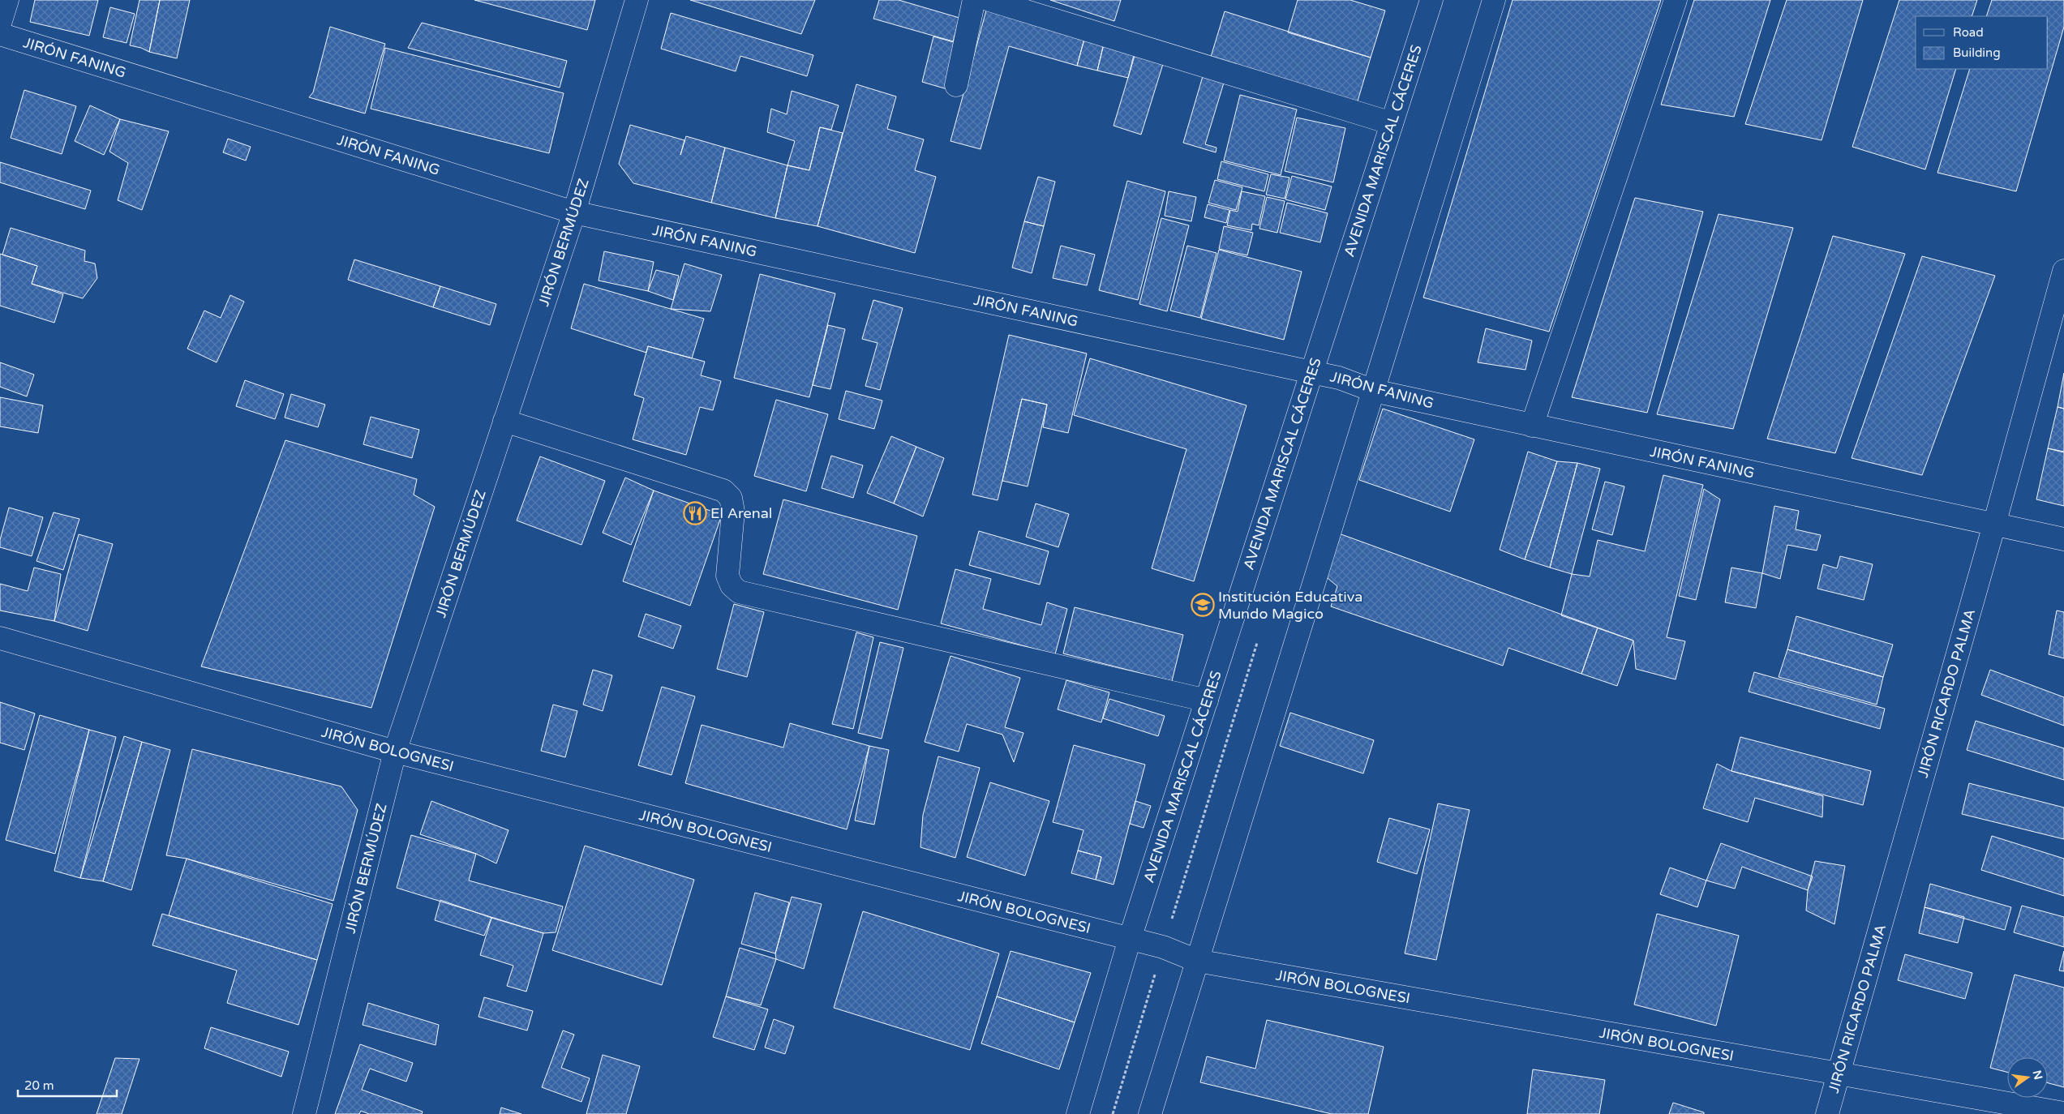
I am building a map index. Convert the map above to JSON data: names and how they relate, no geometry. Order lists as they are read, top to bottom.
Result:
{
  "streets": {
    "street": [
      "JIRÓN FANING",
      "AVENIDA MARISCAL CÁCERES",
      "JIRÓN BERMÚDEZ",
      "JIRÓN RICARDO PALMA",
      "JIRÓN BOLOGNESI"
    ]
  },
  "crossings": [
    ["JIRÓN FANING", "AVENIDA MARISCAL CÁCERES"],
    ["JIRÓN FANING", "JIRÓN BERMÚDEZ"],
    ["JIRÓN FANING", "JIRÓN RICARDO PALMA"],
    ["AVENIDA MARISCAL CÁCERES", "JIRÓN BOLOGNESI"],
    ["JIRÓN BERMÚDEZ", "JIRÓN BOLOGNESI"],
    ["JIRÓN RICARDO PALMA", "JIRÓN BOLOGNESI"]
  ],
  "places": {
    "restaurant": ["El Arenal"],
    "school or university": ["Institución Educativa Mundo Magico"]
  },
  "legend": ["Road", "Building"],
  "scale_bar": "20 m",
  "north": "right"
}
